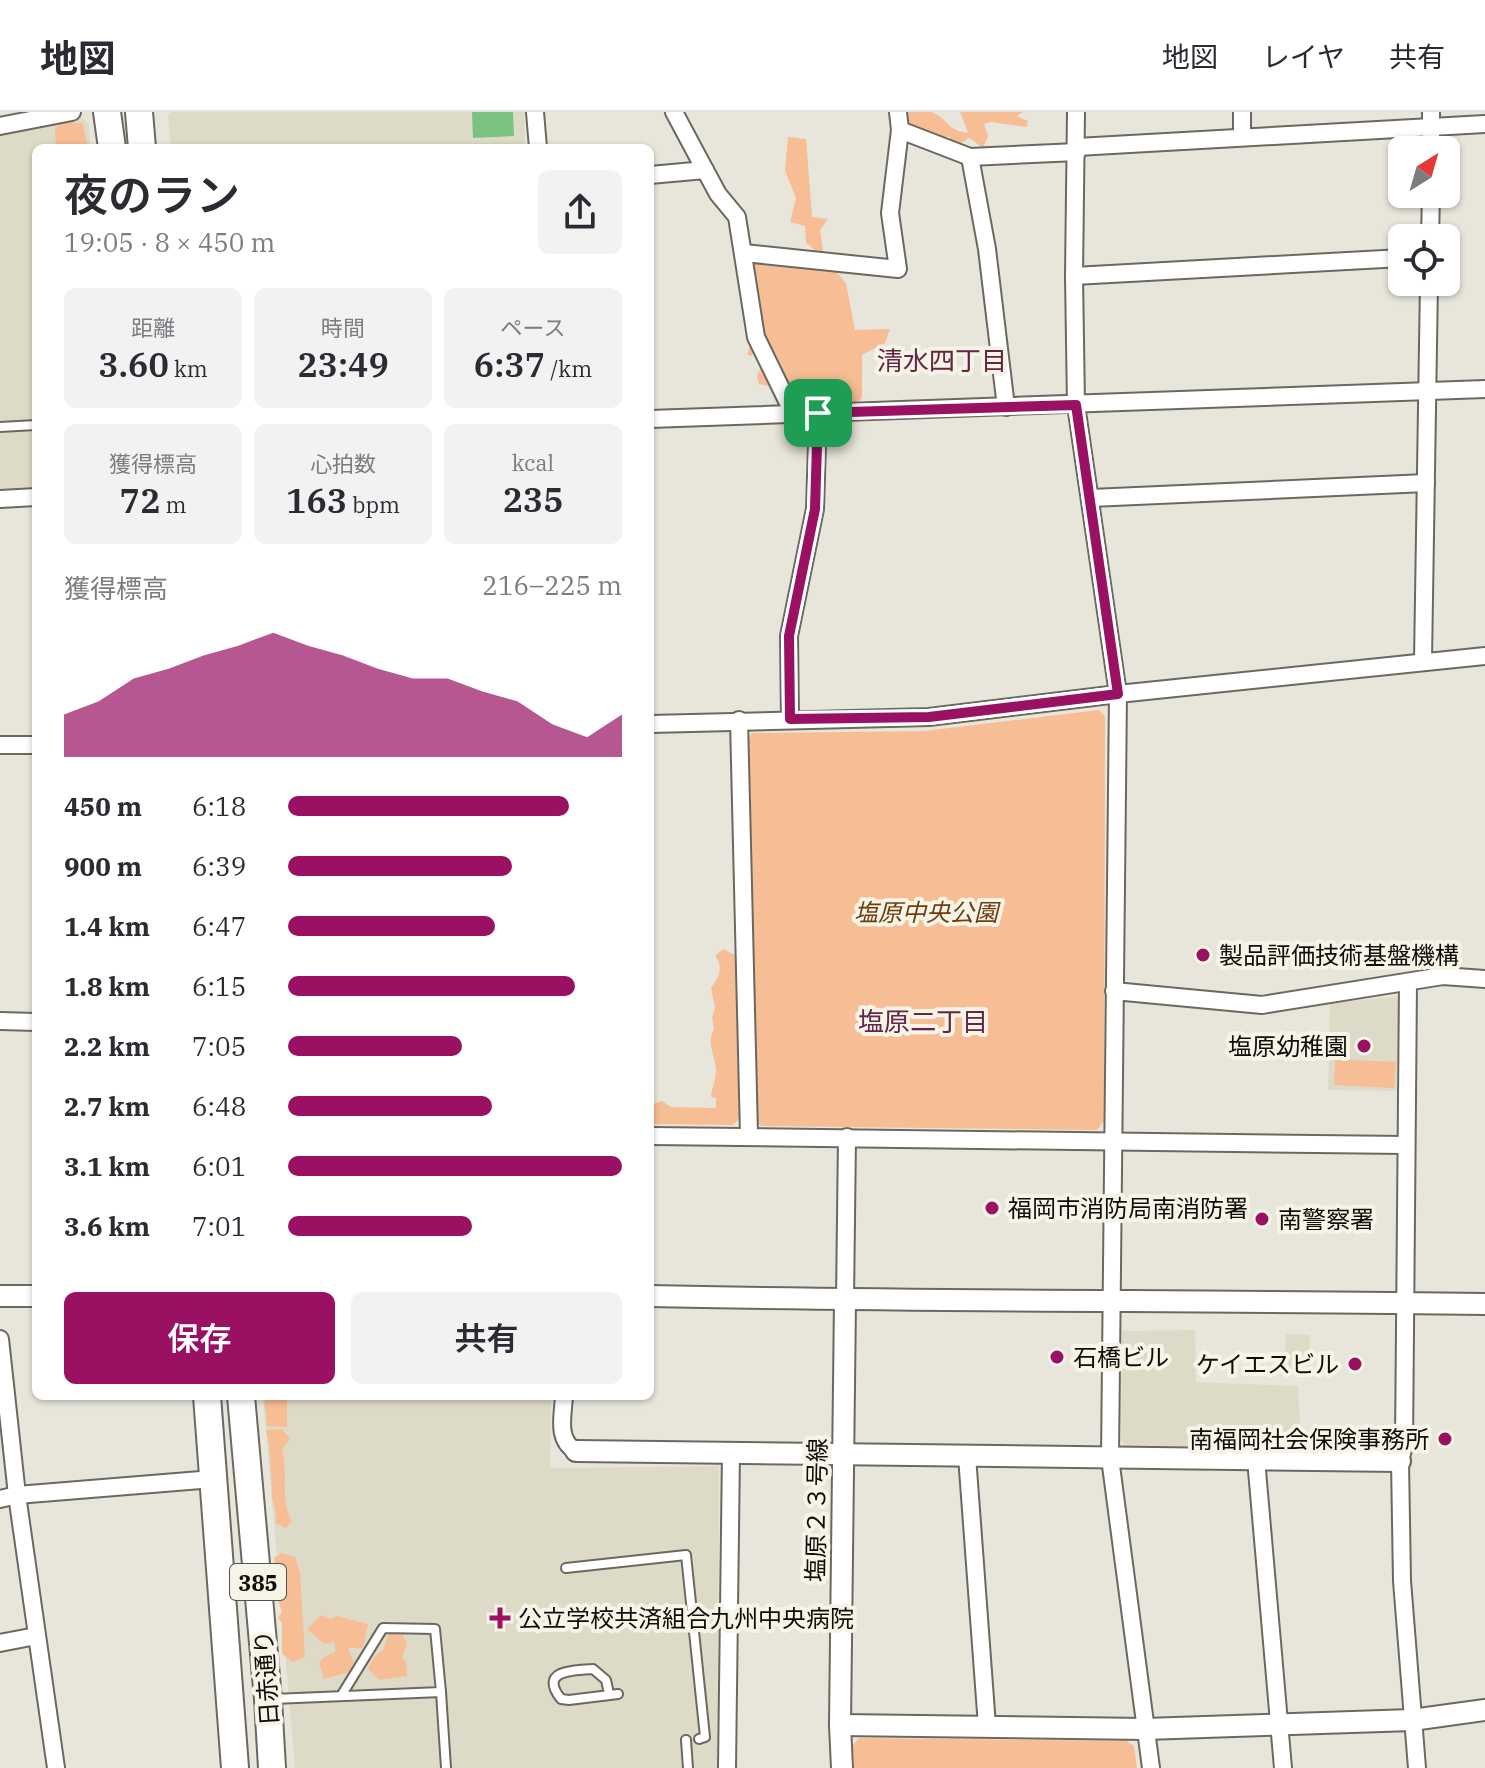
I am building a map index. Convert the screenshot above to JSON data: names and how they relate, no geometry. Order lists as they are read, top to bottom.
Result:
{
  "streets": {
    "highway": ["385", "日赤通り"],
    "street": ["塩原２３号線"]
  },
  "districts": ["清水四丁目", "塩原二丁目"],
  "parks": ["塩原中央公園"],
  "places": {
    "other": [
      "製品評価技術基盤機構",
      "塩原幼稚園",
      "福岡市消防局南消防署",
      "南警察署",
      "石橋ビル",
      "ケイエスビル",
      "南福岡社会保険事務所"
    ],
    "health": ["公立学校共済組合九州中央病院"]
  },
  "north": "top right",
  "page": {
    "header": "地図",
    "nav": ["地図", "レイヤ", "共有"],
    "heading": ["夜のラン", "19:05 · 8 × 450 m"],
    "stats": [
      ["距離", "3.60 km"],
      ["時間", "23:49"],
      ["ペース", "6:37 /km"],
      ["獲得標高", "72 m"],
      ["心拍数", "163 bpm"],
      ["kcal", "235"]
    ],
    "chart": ["獲得標高", "216–225 m"],
    "list": [
      {
        "name": "450 m",
        "note": "6:18"
      },
      {
        "name": "900 m",
        "note": "6:39"
      },
      {
        "name": "1.4 km",
        "note": "6:47"
      },
      {
        "name": "1.8 km",
        "note": "6:15"
      },
      {
        "name": "2.2 km",
        "note": "7:05"
      },
      {
        "name": "2.7 km",
        "note": "6:48"
      },
      {
        "name": "3.1 km",
        "note": "6:01"
      },
      {
        "name": "3.6 km",
        "note": "7:01"
      }
    ],
    "buttons": ["保存", "共有"]
  }
}
